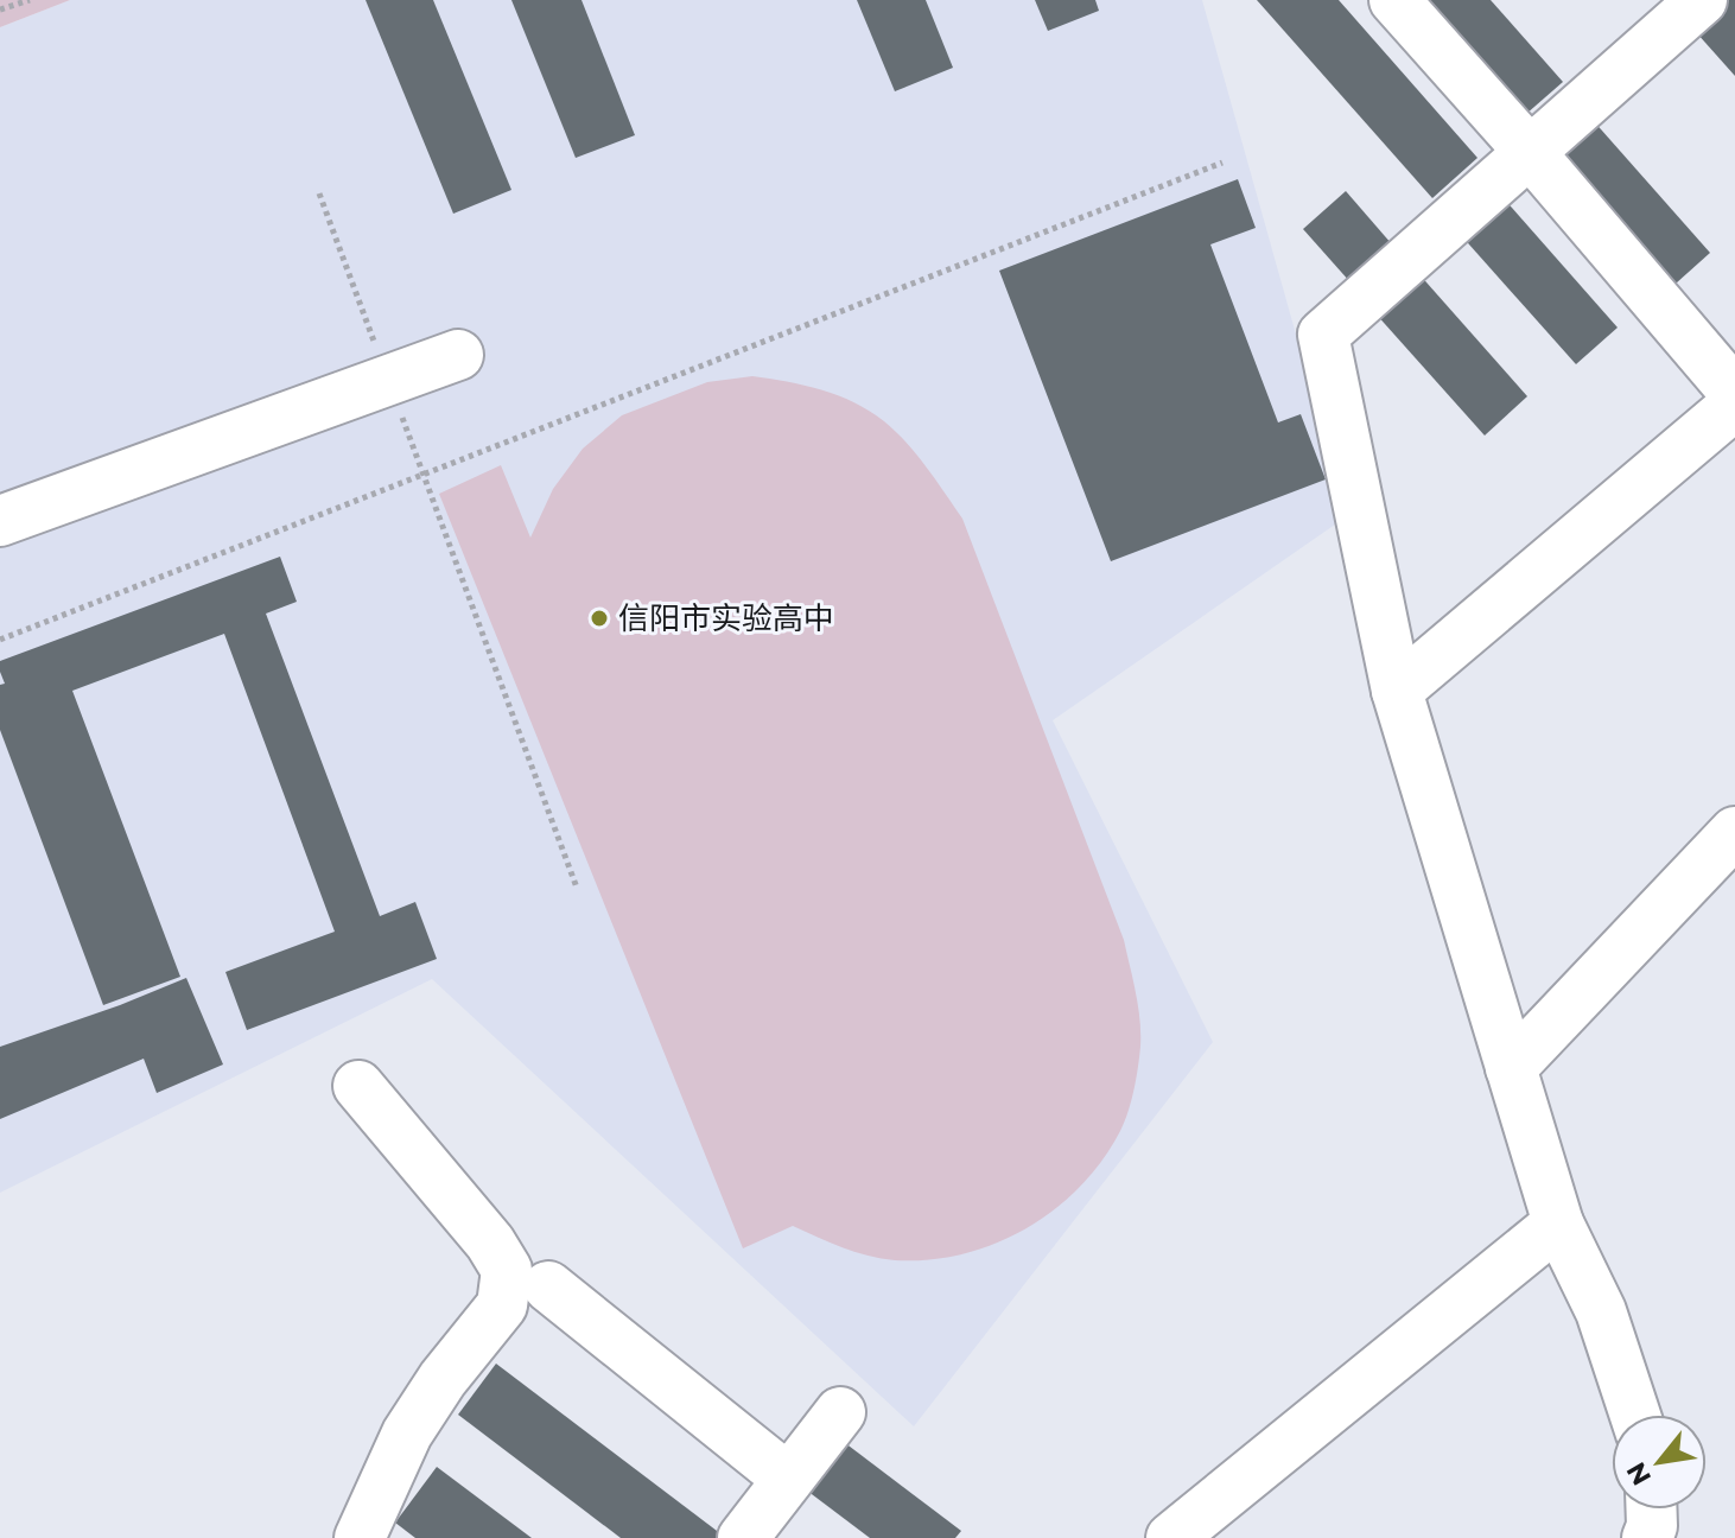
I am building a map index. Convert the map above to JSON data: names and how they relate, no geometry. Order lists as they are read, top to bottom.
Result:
{
  "places": ["信阳市实验高中"],
  "north": "bottom left"
}
